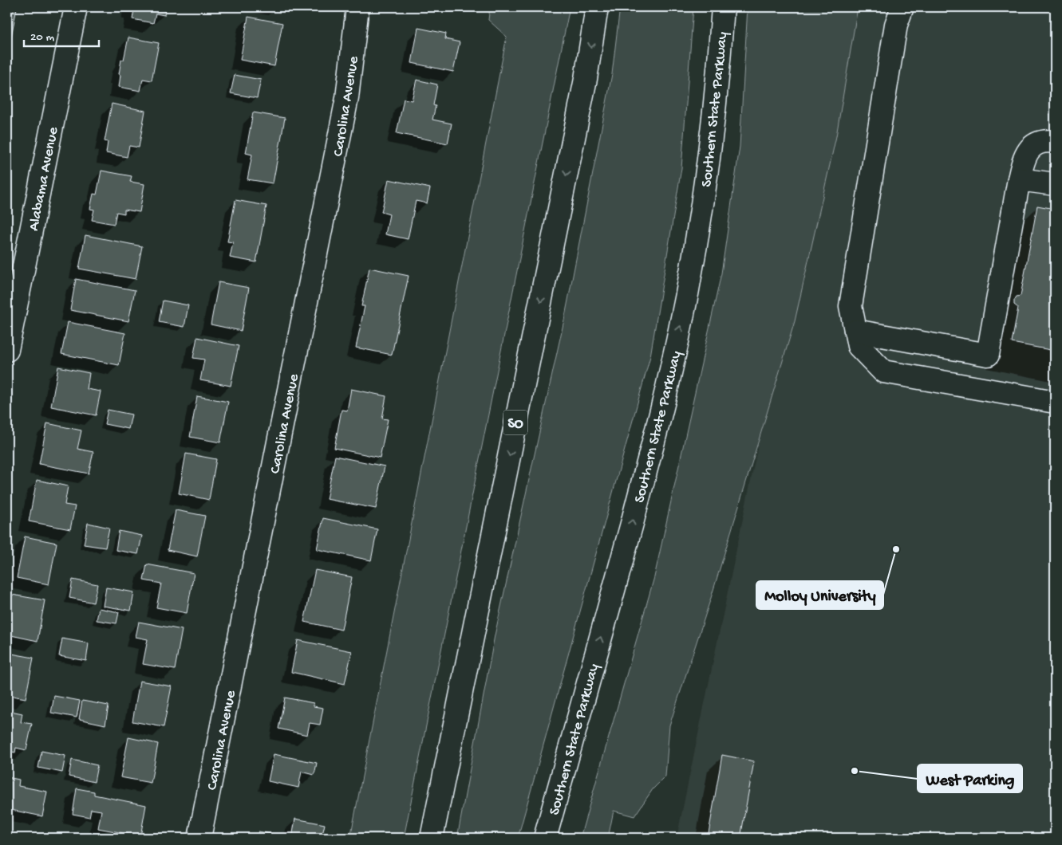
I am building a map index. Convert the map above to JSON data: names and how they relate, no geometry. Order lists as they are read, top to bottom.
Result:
{
  "streets": {
    "main road": [
      "Carolina Avenue",
      "Southern State Parkway",
      "Alabama Avenue",
      "SO"
    ]
  },
  "places": ["Molloy University", "West Parking"],
  "scale_bar": "20 m"
}
